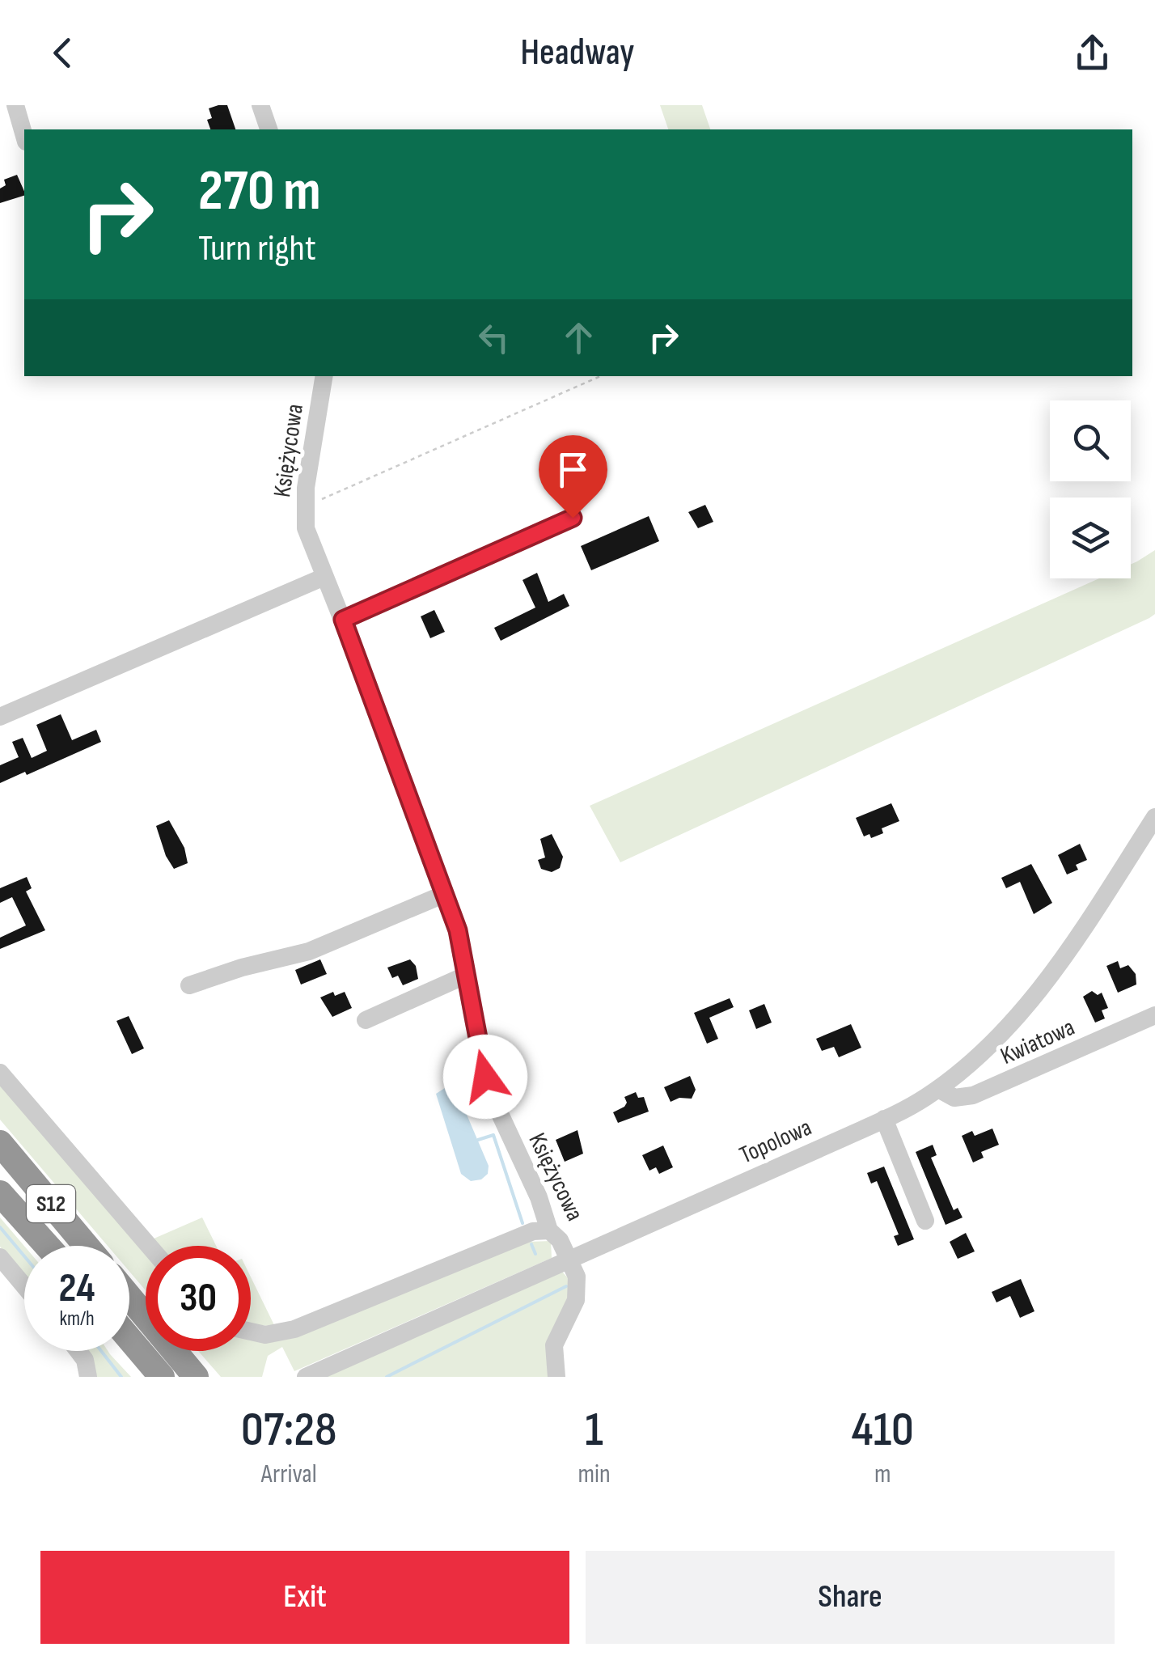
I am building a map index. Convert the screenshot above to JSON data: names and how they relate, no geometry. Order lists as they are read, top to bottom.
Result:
{
  "streets": {
    "highway": ["S12"],
    "street": ["Księżycowa", "Kwiatowa", "Topolowa"]
  },
  "crossings": [
    ["Księżycowa", "Topolowa"],
    ["Kwiatowa", "Topolowa"]
  ],
  "page": {
    "header": "Headway",
    "turn": ["270 m", "Turn right"],
    "speed": "24 km/h",
    "limit": "30",
    "eta": [
      "07:28",
      "Arrival",
      "1",
      "min",
      "410",
      "m"
    ],
    "buttons": ["Exit", "Share"]
  }
}
